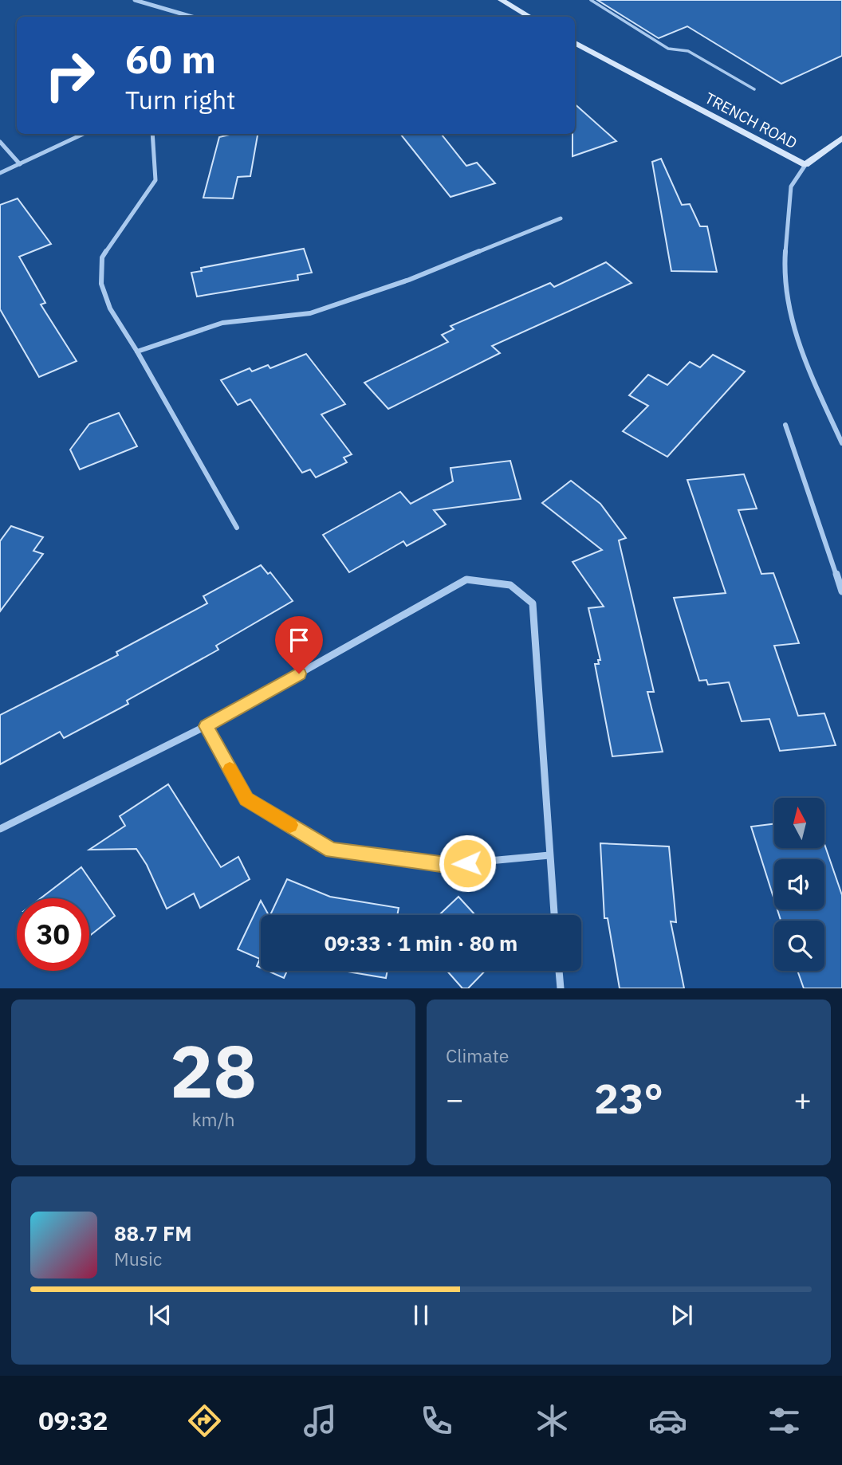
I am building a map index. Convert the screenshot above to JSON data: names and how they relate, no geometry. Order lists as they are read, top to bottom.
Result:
{
  "streets": {
    "street": ["TRENCH ROAD"]
  },
  "north": "top",
  "page": {
    "turn": ["60 m", "Turn right"],
    "limit": "30",
    "trip": "09:33 · 1 min · 80 m",
    "tile": [
      ["28", "km/h"],
      "Climate"
    ],
    "heat": ["−", "23°", "+"],
    "song": ["88.7 FM", "Music"],
    "tabs": "09:32"
  }
}
